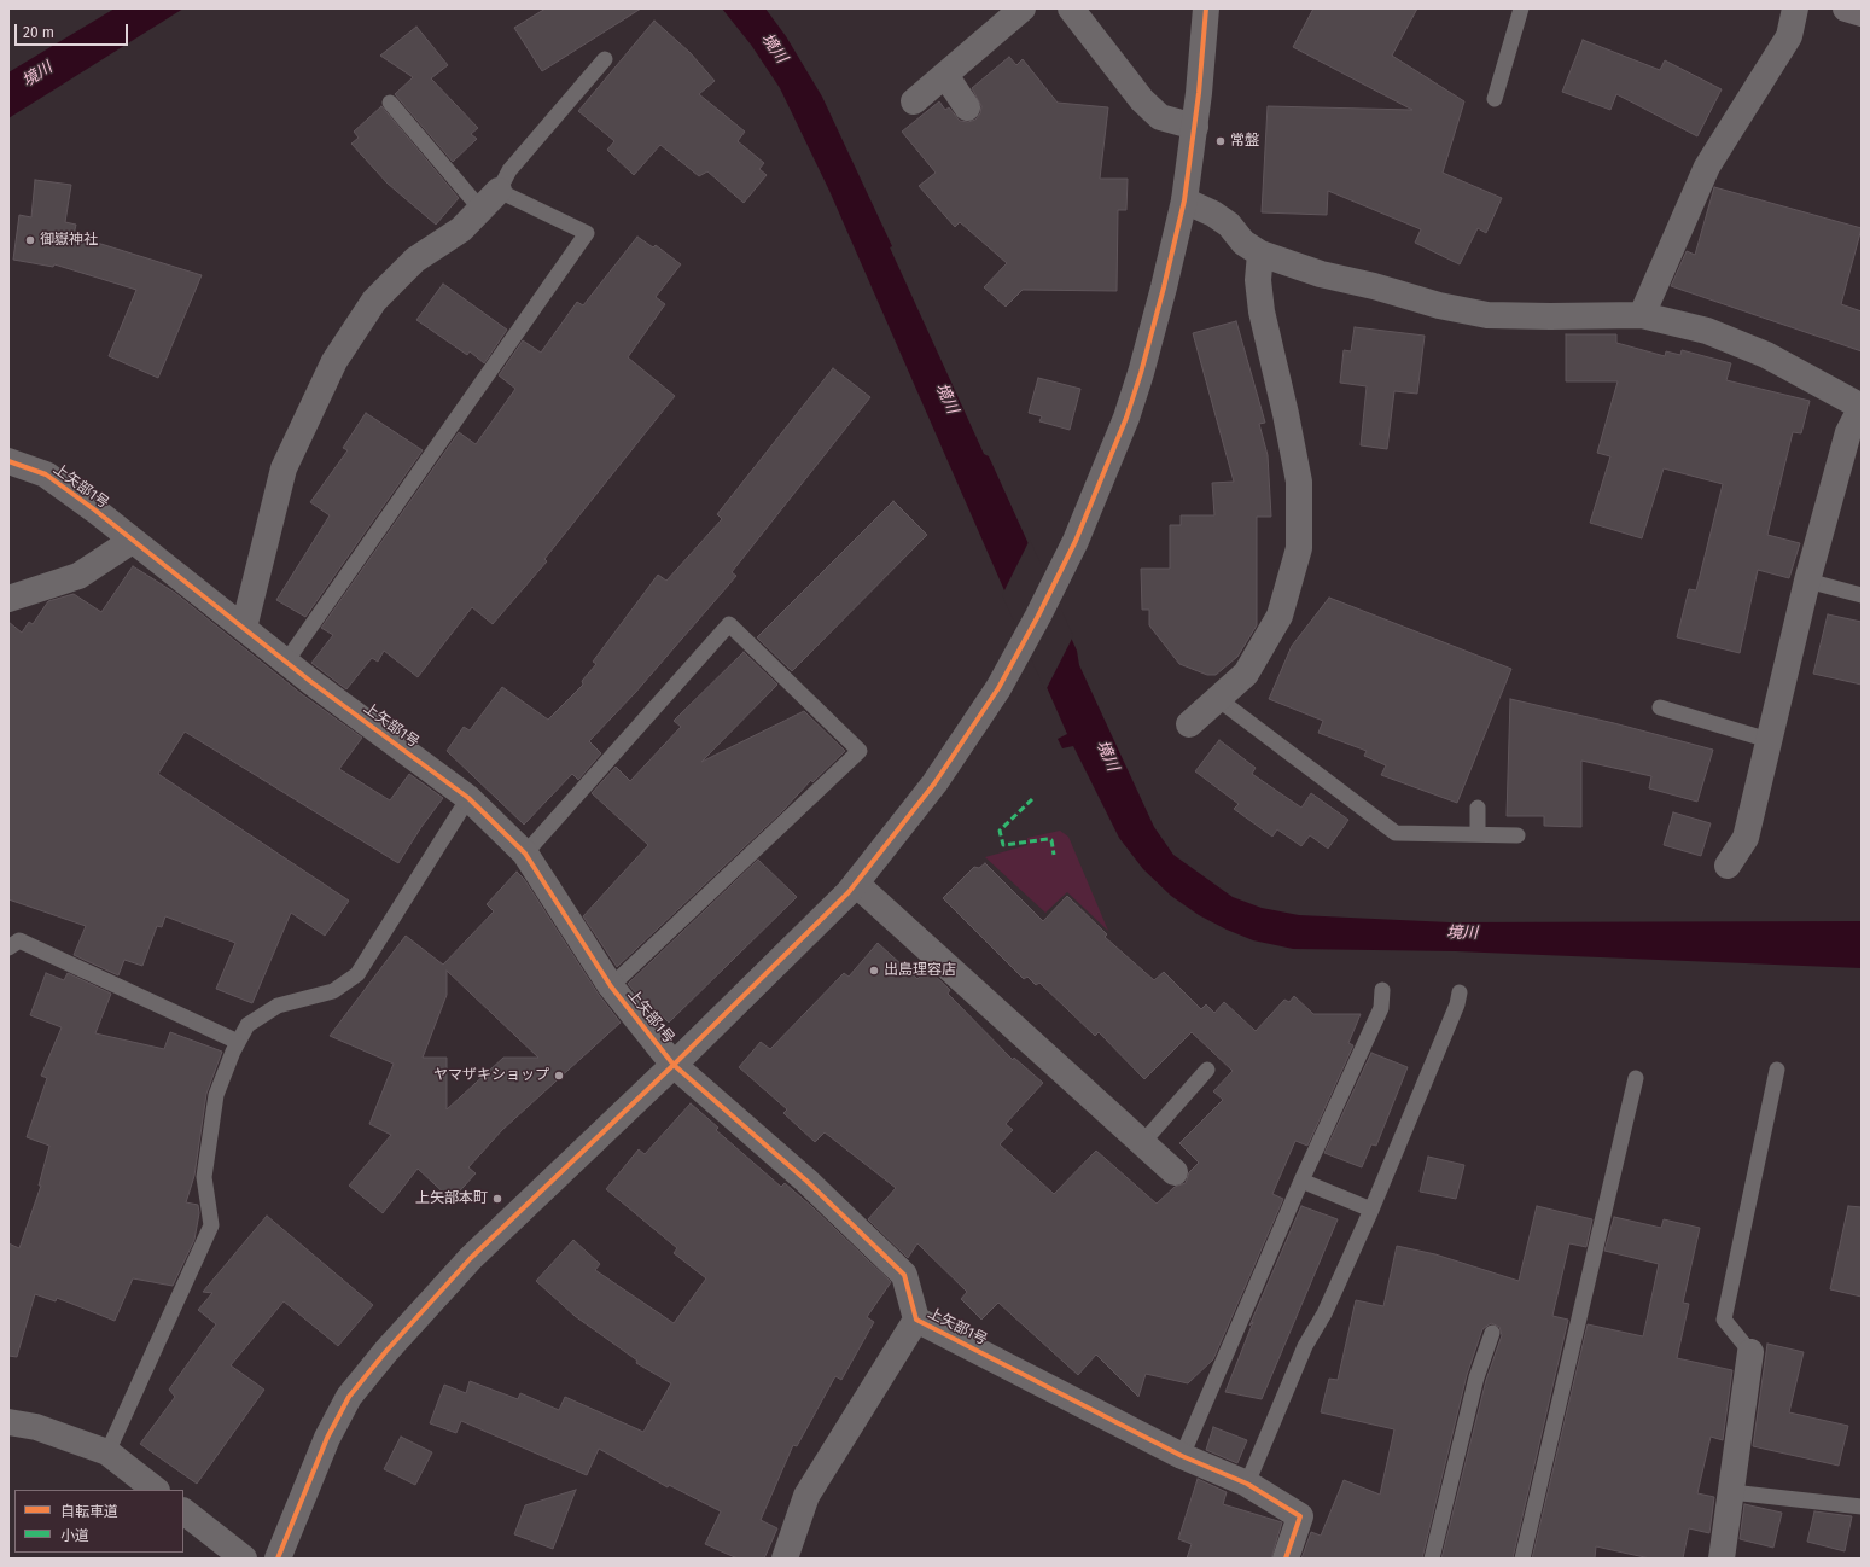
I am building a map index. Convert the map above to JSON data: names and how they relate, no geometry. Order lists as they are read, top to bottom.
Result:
{
  "streets": {
    "street": ["上矢部1号"]
  },
  "water": ["境川"],
  "places": [
    "常盤",
    "御嶽神社",
    "出島理容店",
    "ヤマザキショップ",
    "上矢部本町"
  ],
  "legend": ["自転車道", "小道"],
  "scale_bar": "20 m"
}
